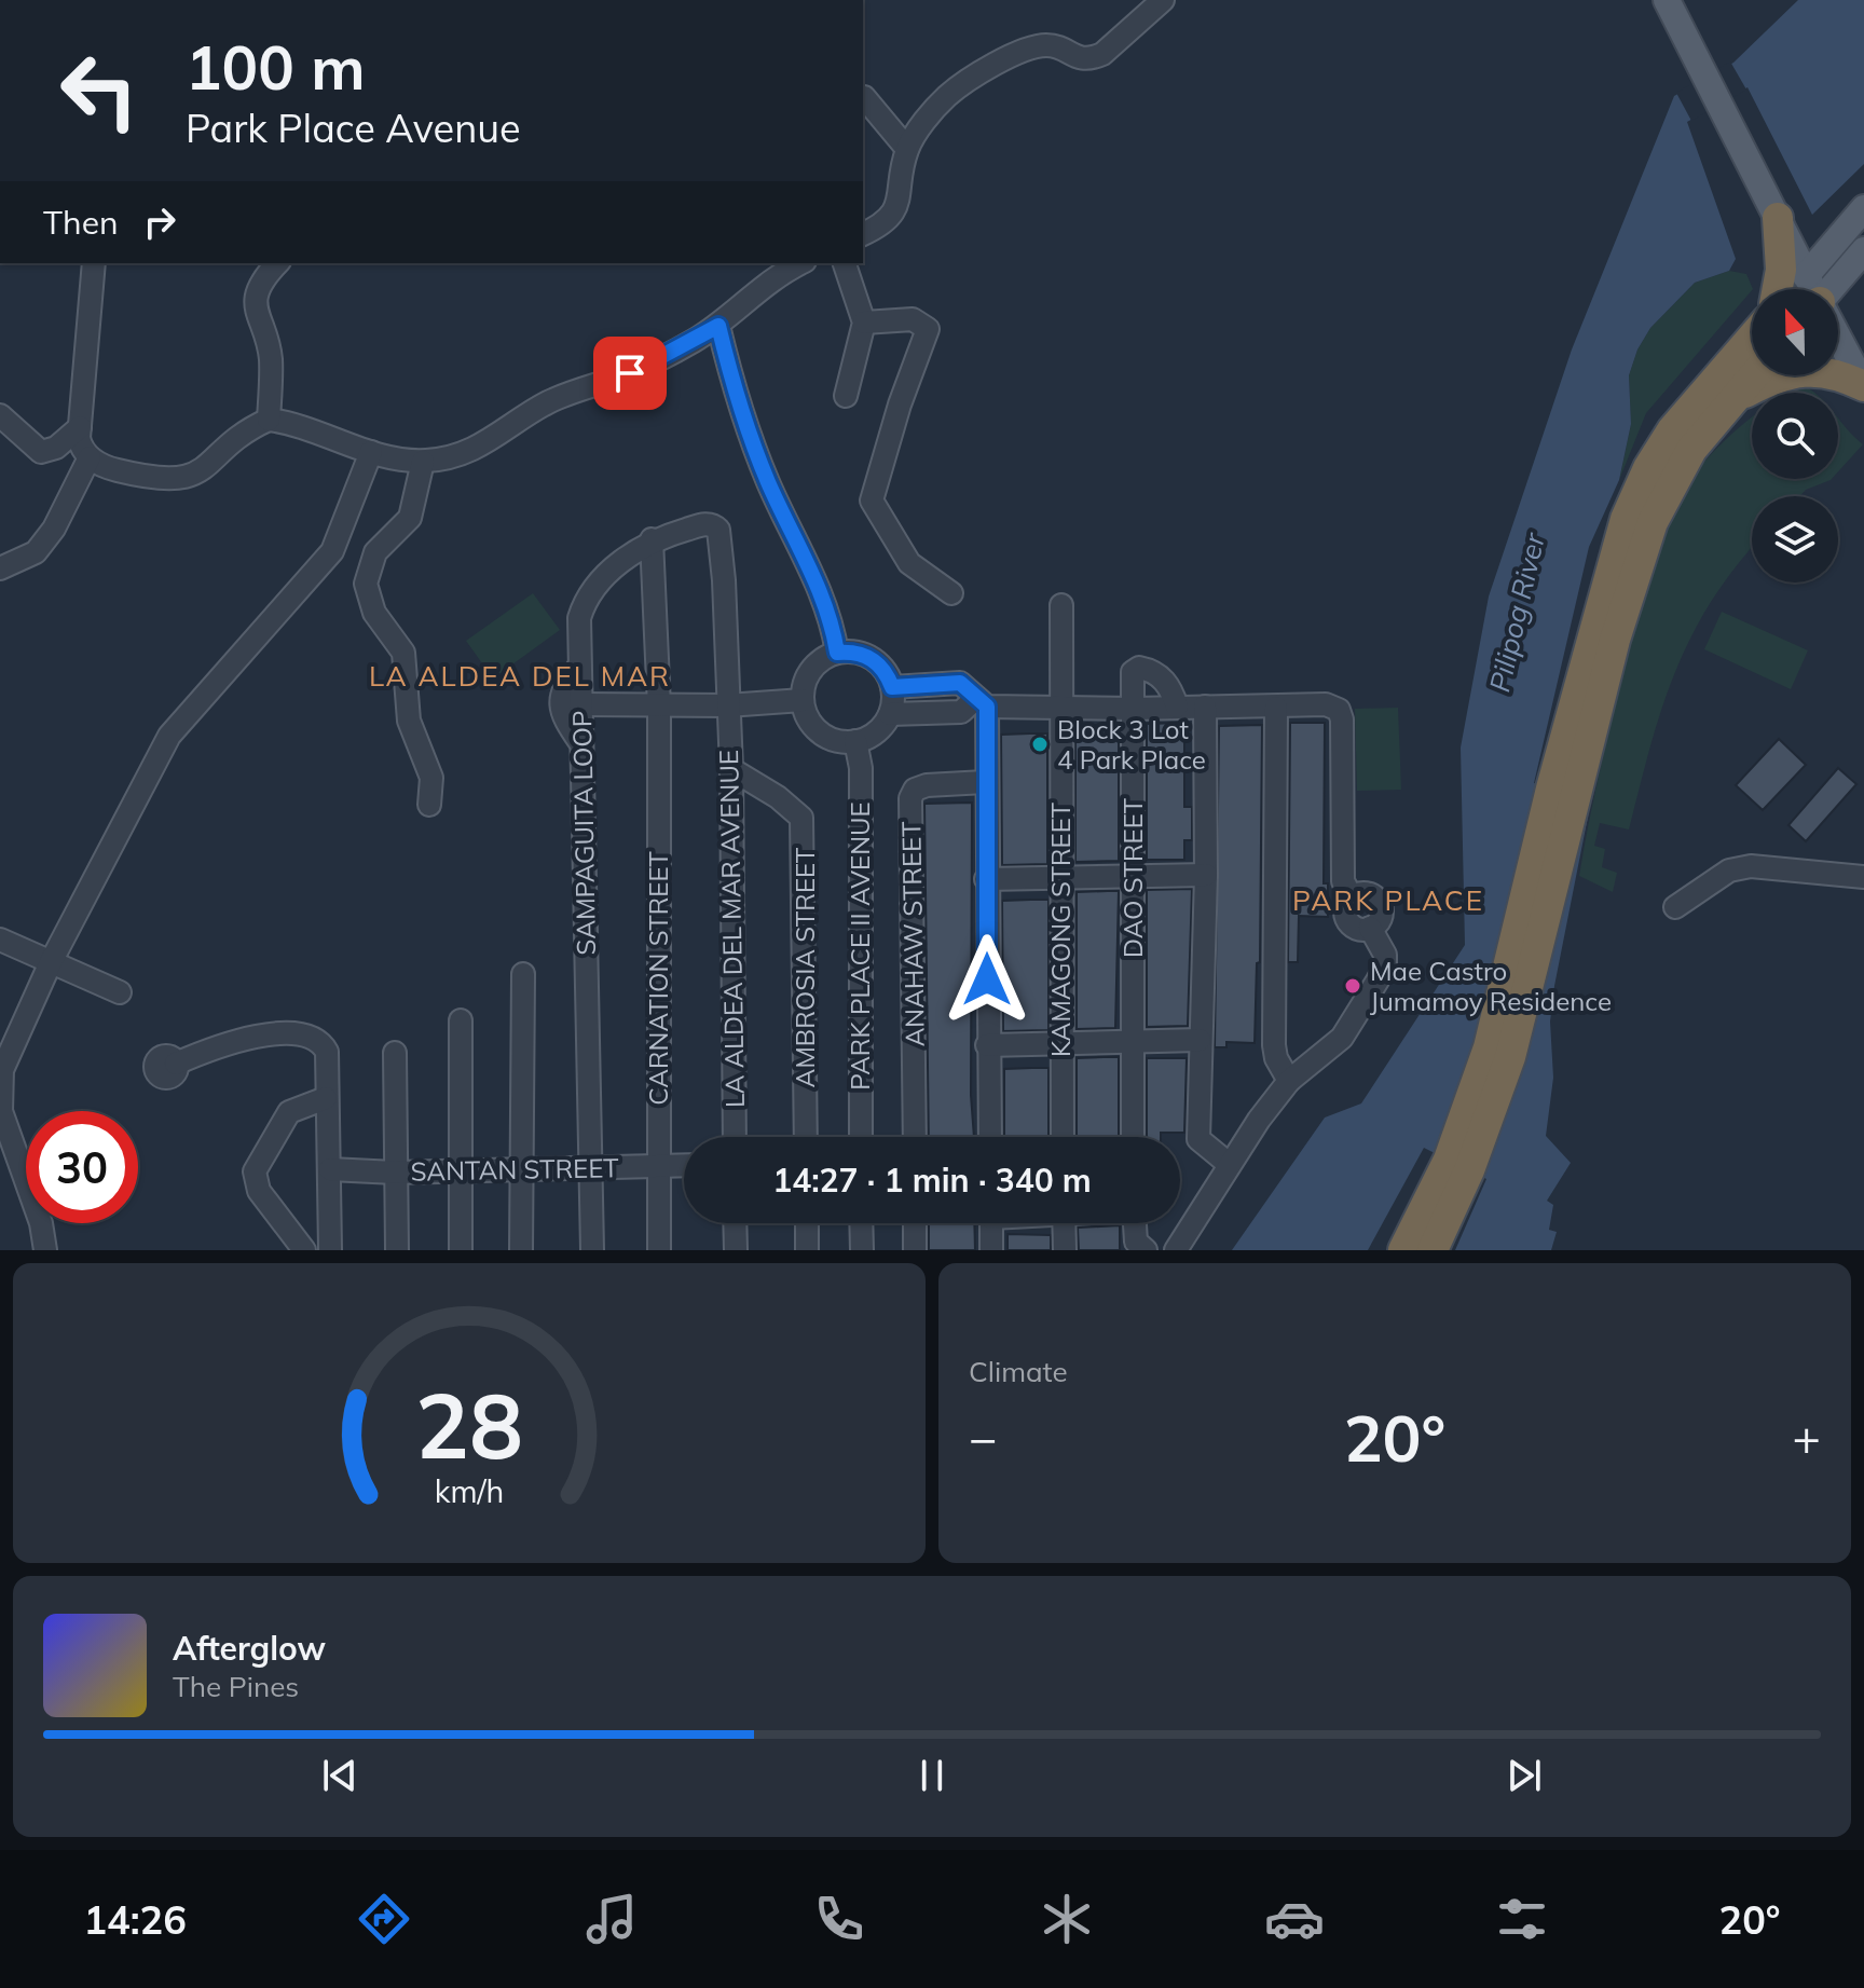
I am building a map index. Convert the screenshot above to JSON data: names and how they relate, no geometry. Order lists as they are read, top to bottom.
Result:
{
  "streets": {
    "street": [
      "SAMPAGUITA LOOP",
      "DAO STREET",
      "LA ALDEA DEL MAR AVENUE",
      "KAMAGONG STREET",
      "ANAHAW STREET",
      "PARK PLACE II AVENUE",
      "AMBROSIA STREET",
      "CARNATION STREET",
      "SANTAN STREET"
    ]
  },
  "crossings": [
    ["SAMPAGUITA LOOP", "LA ALDEA DEL MAR AVENUE"],
    ["SAMPAGUITA LOOP", "CARNATION STREET"],
    ["SAMPAGUITA LOOP", "SANTAN STREET"],
    ["LA ALDEA DEL MAR AVENUE", "AMBROSIA STREET"],
    ["CARNATION STREET", "SANTAN STREET"]
  ],
  "districts": ["LA ALDEA DEL MAR", "PARK PLACE"],
  "water": ["Pilipog River"],
  "places": ["Block 3 Lot 4 Park Place", "Mae Castro Jumamoy Residence"],
  "north": "top",
  "page": {
    "turn": ["100 m", "Park Place Avenue"],
    "then": "Then",
    "limit": "30",
    "trip": "14:27 · 1 min · 340 m",
    "tile": "Climate",
    "heat": ["−", "20°", "+"],
    "song": ["Afterglow", "The Pines"],
    "tabs": ["14:26", "20°"],
    "gauge": ["28", "km/h"]
  }
}
